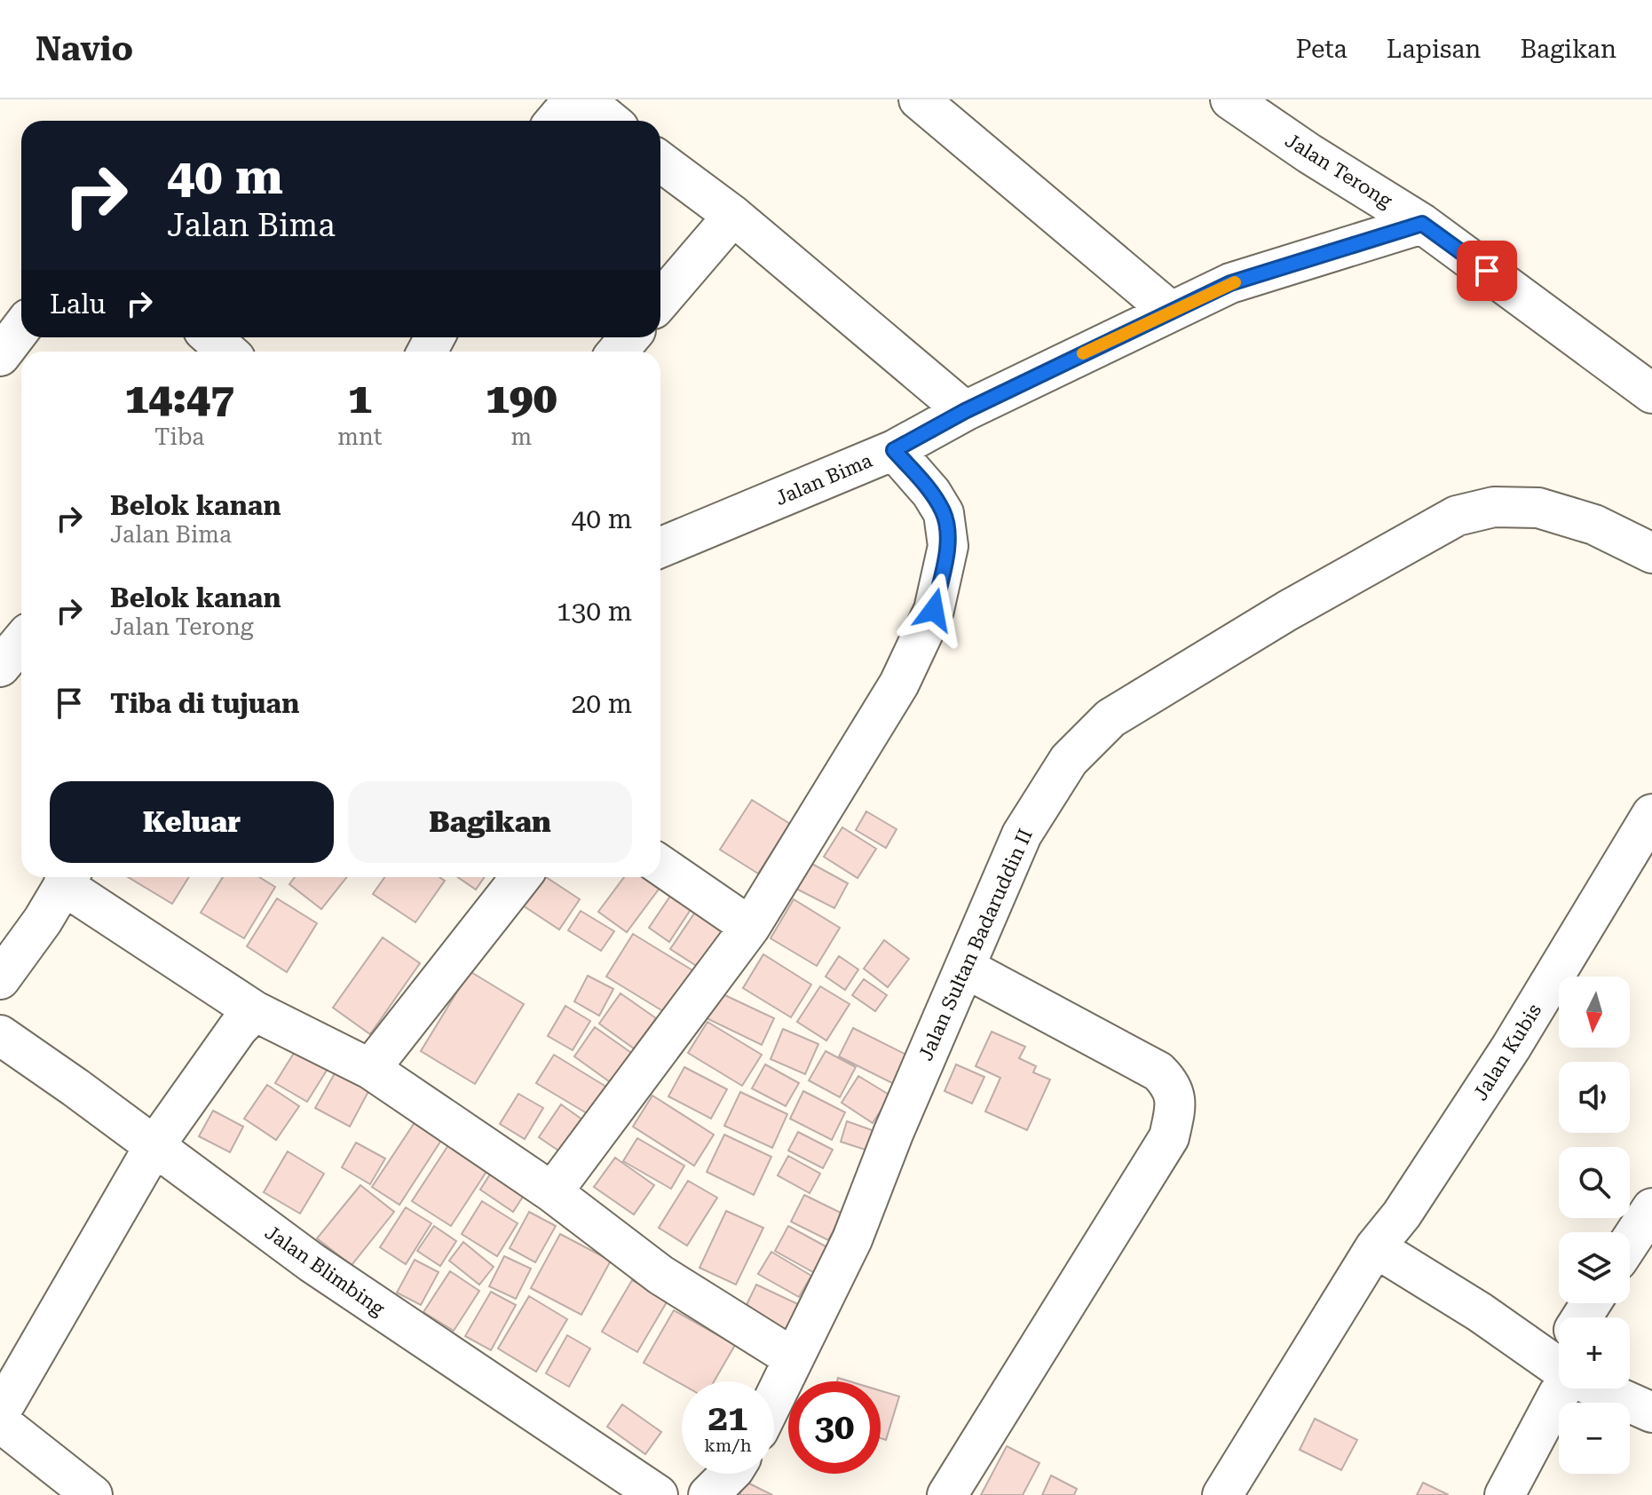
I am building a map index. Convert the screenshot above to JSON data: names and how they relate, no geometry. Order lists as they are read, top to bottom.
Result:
{
  "streets": {
    "street": [
      "Jalan Terong",
      "Jalan Bima",
      "Jalan Sultan Badaruddin II",
      "Jalan Kubis",
      "Jalan Blimbing"
    ]
  },
  "crossings": [
    ["Jalan Terong", "Jalan Bima"]
  ],
  "north": "bottom",
  "page": {
    "header": "Navio",
    "nav": ["Peta", "Lapisan", "Bagikan"],
    "turn": ["40 m", "Jalan Bima"],
    "then": "Lalu",
    "eta": [
      "14:47",
      "Tiba",
      "1",
      "mnt",
      "190",
      "m"
    ],
    "list": [
      {
        "name": "Belok kanan",
        "note": "Jalan Bima",
        "value": "40 m"
      },
      {
        "name": "Belok kanan",
        "note": "Jalan Terong",
        "value": "130 m"
      },
      {
        "name": "Tiba di tujuan",
        "value": "20 m"
      }
    ],
    "buttons": ["Keluar", "Bagikan"],
    "map_buttons": ["+", "−"],
    "speed": "21 km/h",
    "limit": "30"
  }
}
